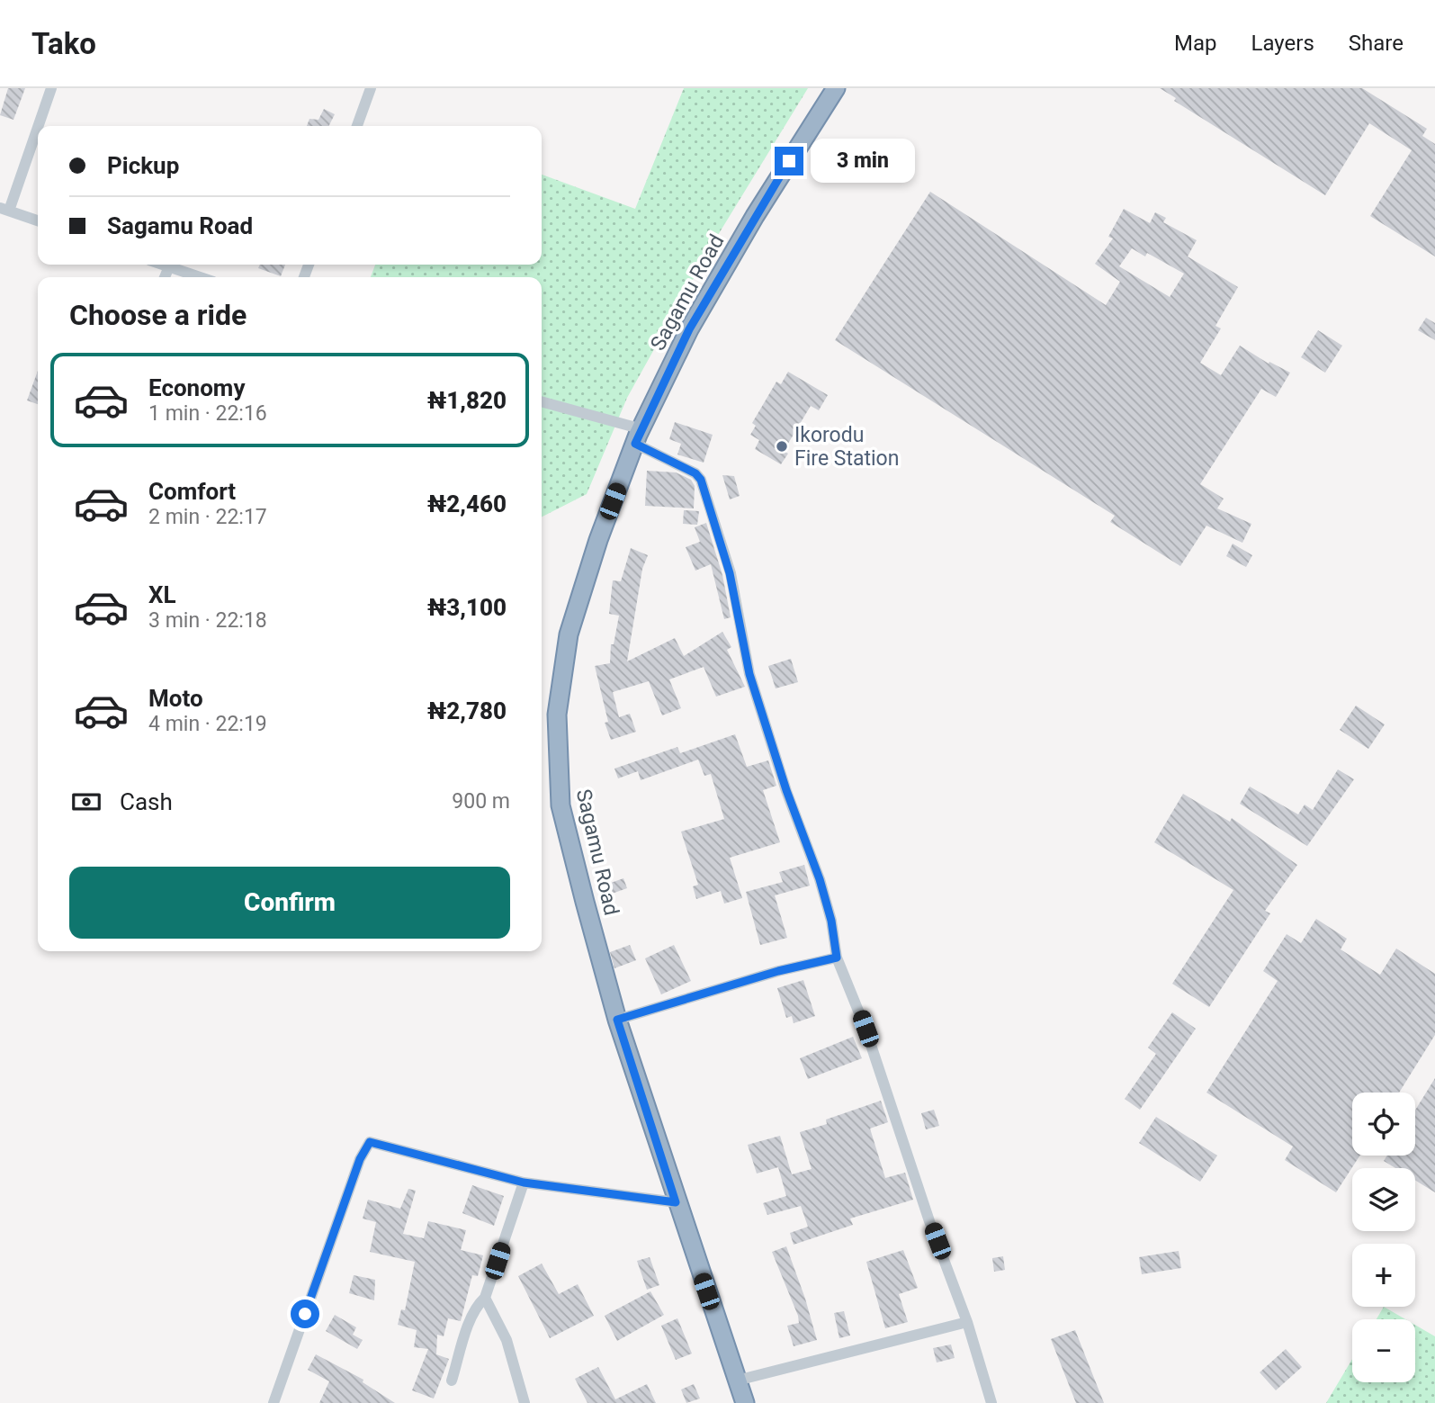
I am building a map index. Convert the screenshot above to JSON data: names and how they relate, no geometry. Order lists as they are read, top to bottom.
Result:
{
  "streets": {
    "highway": ["Sagamu Road"]
  },
  "places": ["Ikorodu Fire Station"],
  "page": {
    "header": "Tako",
    "nav": ["Map", "Layers", "Share"],
    "banner": ["Pickup", "Sagamu Road"],
    "bubble": "3 min",
    "heading": "Choose a ride",
    "list": [
      {
        "name": "Economy",
        "note": "1 min · 22:16",
        "value": "₦1,820"
      },
      {
        "name": "Comfort",
        "note": "2 min · 22:17",
        "value": "₦2,460"
      },
      {
        "name": "XL",
        "note": "3 min · 22:18",
        "value": "₦3,100"
      },
      {
        "name": "Moto",
        "note": "4 min · 22:19",
        "value": "₦2,780"
      }
    ],
    "pay": ["Cash", "900 m"],
    "buttons": "Confirm",
    "map_buttons": ["+", "−"]
  }
}
